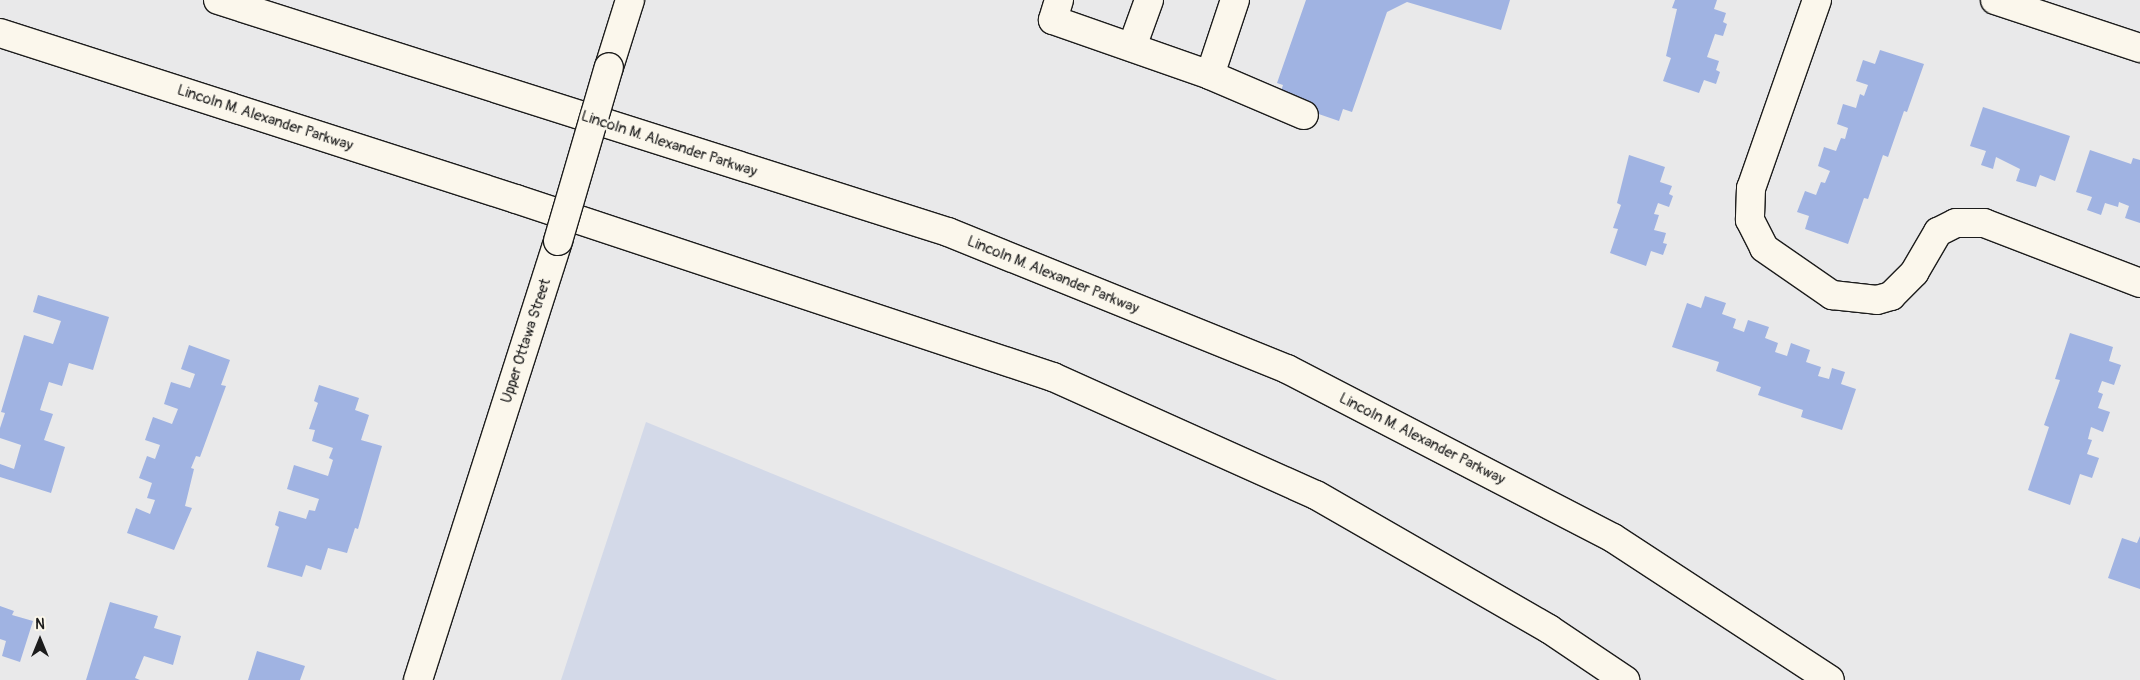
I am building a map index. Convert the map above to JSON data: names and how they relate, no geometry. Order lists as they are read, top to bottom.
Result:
{
  "streets": {
    "main road": ["Lincoln M. Alexander Parkway", "Upper Ottawa Street"]
  },
  "north": "top"
}
